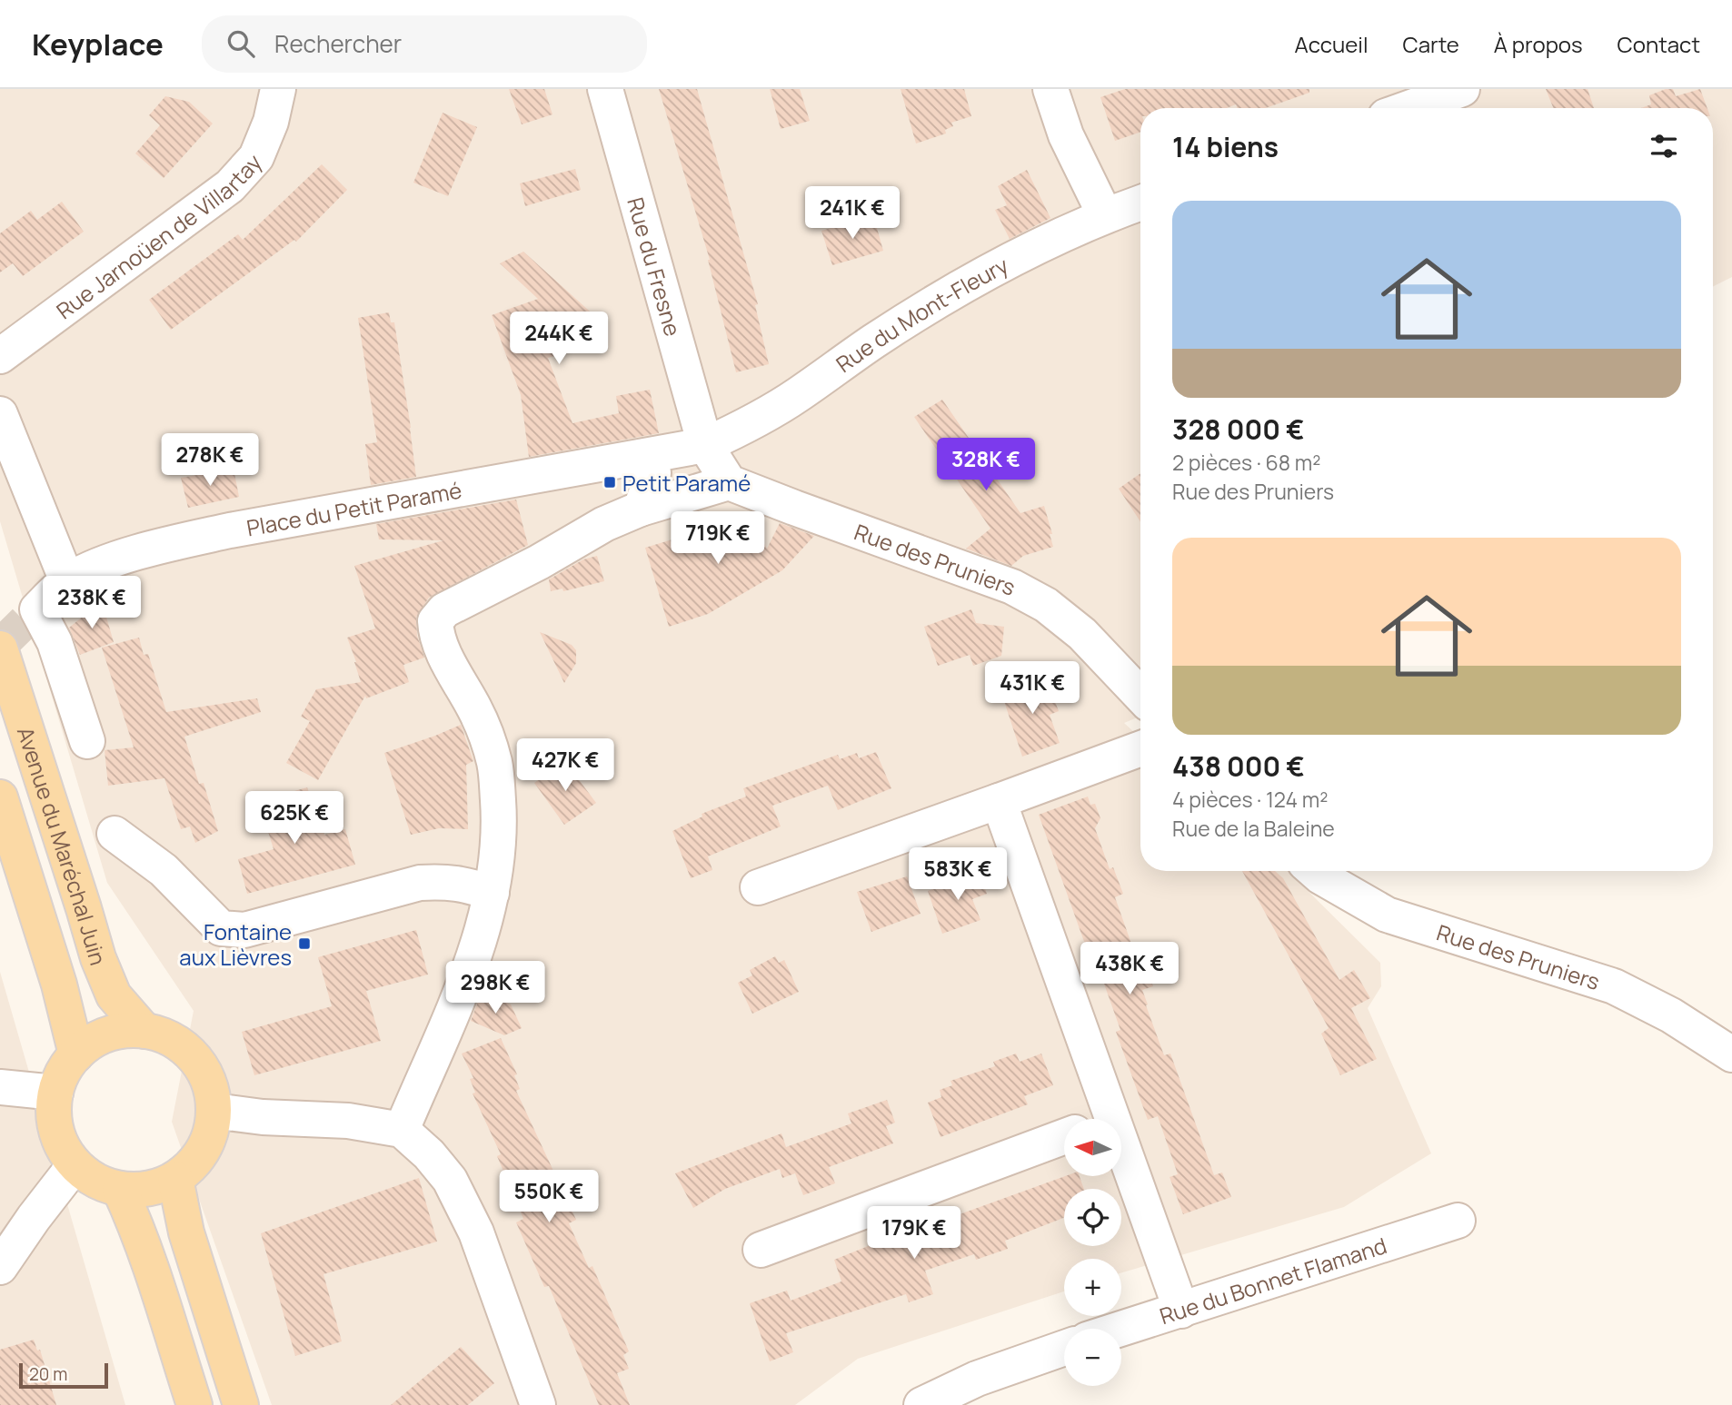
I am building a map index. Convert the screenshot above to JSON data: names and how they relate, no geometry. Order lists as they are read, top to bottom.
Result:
{
  "streets": {
    "main road": ["Avenue du Maréchal Juin"],
    "street": [
      "Rue Jarnoüen de Villartay",
      "Rue du Fresne",
      "Rue du Mont-Fleury",
      "Place du Petit Paramé",
      "Rue des Pruniers",
      "Rue du Bonnet Flamand"
    ]
  },
  "crossings": [
    ["Rue du Fresne", "Rue du Mont-Fleury"],
    ["Rue du Fresne", "Place du Petit Paramé"],
    ["Rue du Mont-Fleury", "Place du Petit Paramé"]
  ],
  "places": {
    "transit": ["Petit Paramé", "Fontaine aux Lièvres"]
  },
  "scale_bar": "20 m",
  "north": "left",
  "page": {
    "header": "Keyplace",
    "search": "Rechercher",
    "nav": [
      "Accueil",
      "Carte",
      "À propos",
      "Contact"
    ],
    "heading": "14 biens",
    "list": [
      {
        "name": "328 000 €",
        "note": "2 pièces · 68 m² · Rue des Pruniers"
      },
      {
        "name": "438 000 €",
        "note": "4 pièces · 124 m² · Rue de la Baleine"
      }
    ],
    "price": [
      "241K €",
      "244K €",
      "278K €",
      "328K €",
      "719K €",
      "238K €",
      "431K €",
      "427K €",
      "625K €",
      "583K €",
      "438K €",
      "298K €",
      "550K €",
      "179K €"
    ],
    "map_buttons": ["+", "−"],
    "scale": "20 m"
  }
}
